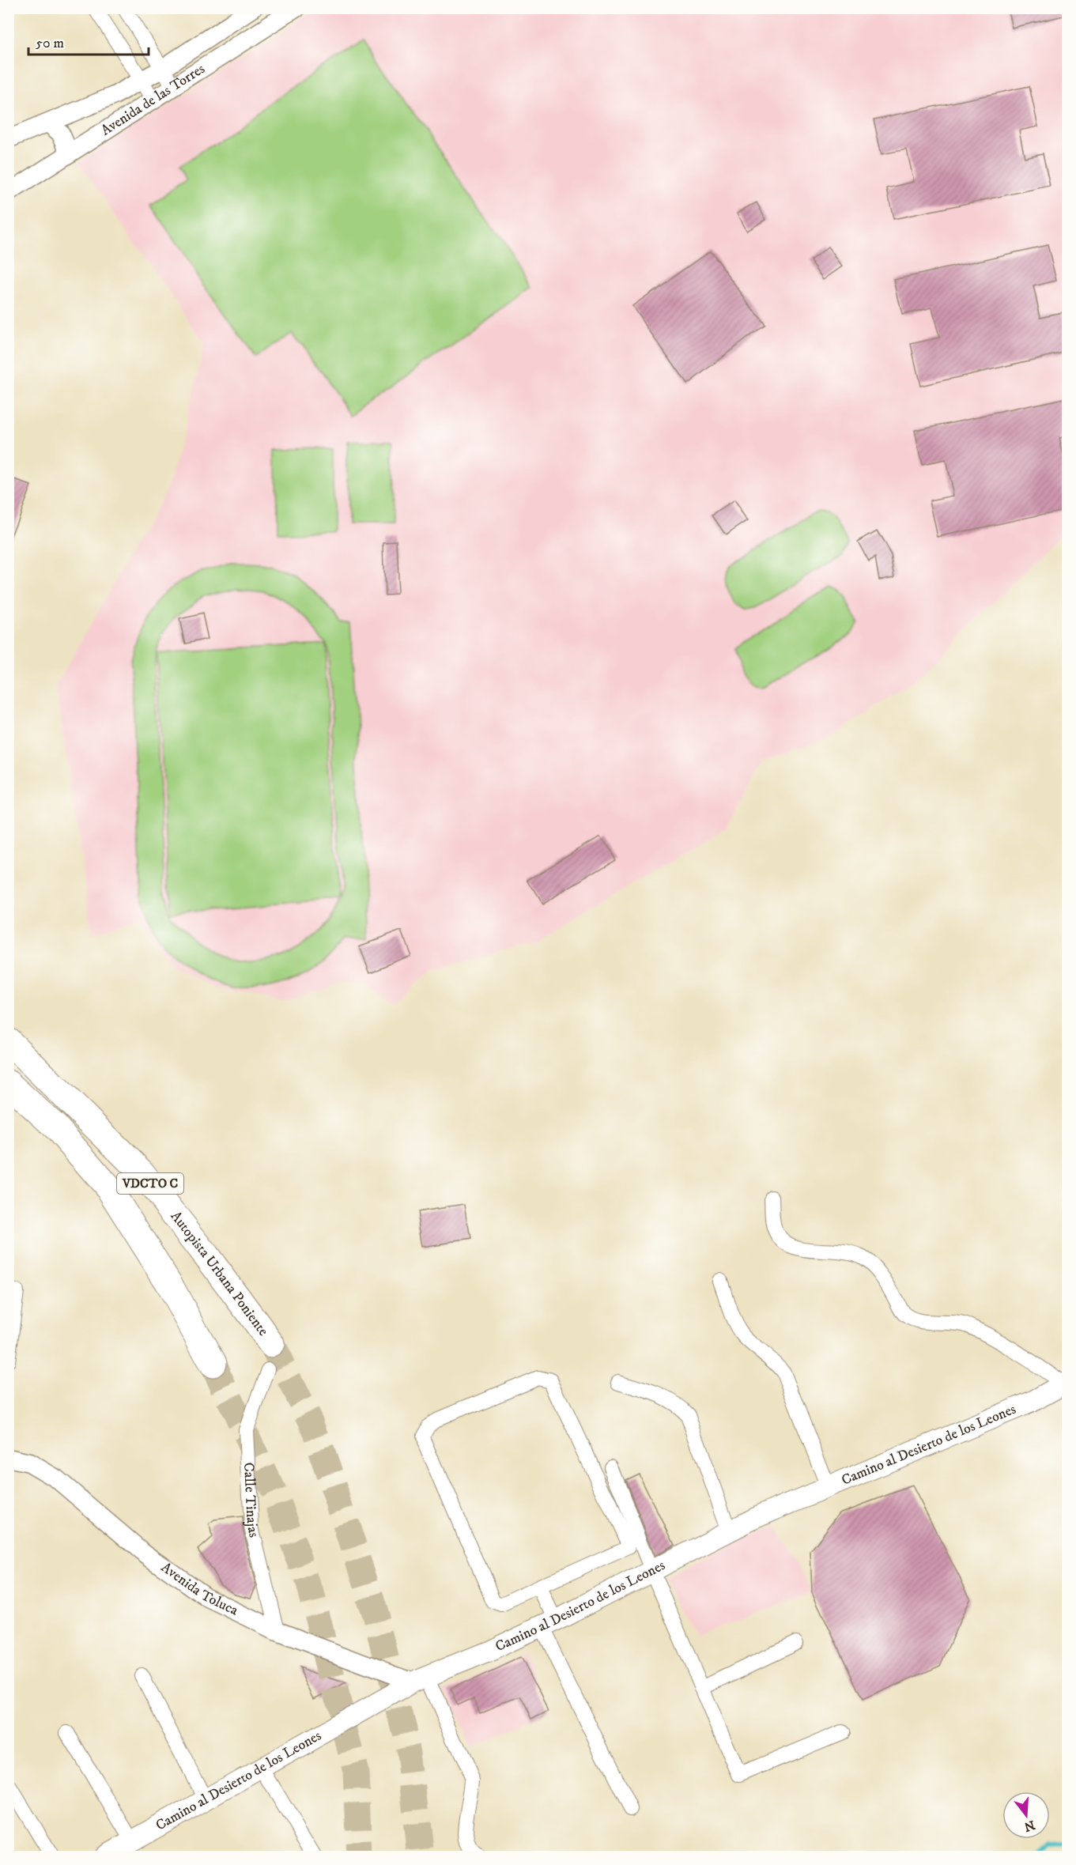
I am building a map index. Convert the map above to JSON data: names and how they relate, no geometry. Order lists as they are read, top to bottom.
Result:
{
  "streets": {
    "highway": ["VDCTO C", "Autopista Urbana Poniente"],
    "main road": ["Camino al Desierto de los Leones"],
    "street": ["Avenida de las Torres", "Calle Tinajas", "Avenida Toluca"]
  },
  "crossings": [
    ["Camino al Desierto de los Leones", "Avenida Toluca"],
    ["Calle Tinajas", "Avenida Toluca"]
  ],
  "scale_bar": "50 m",
  "north": "bottom"
}
